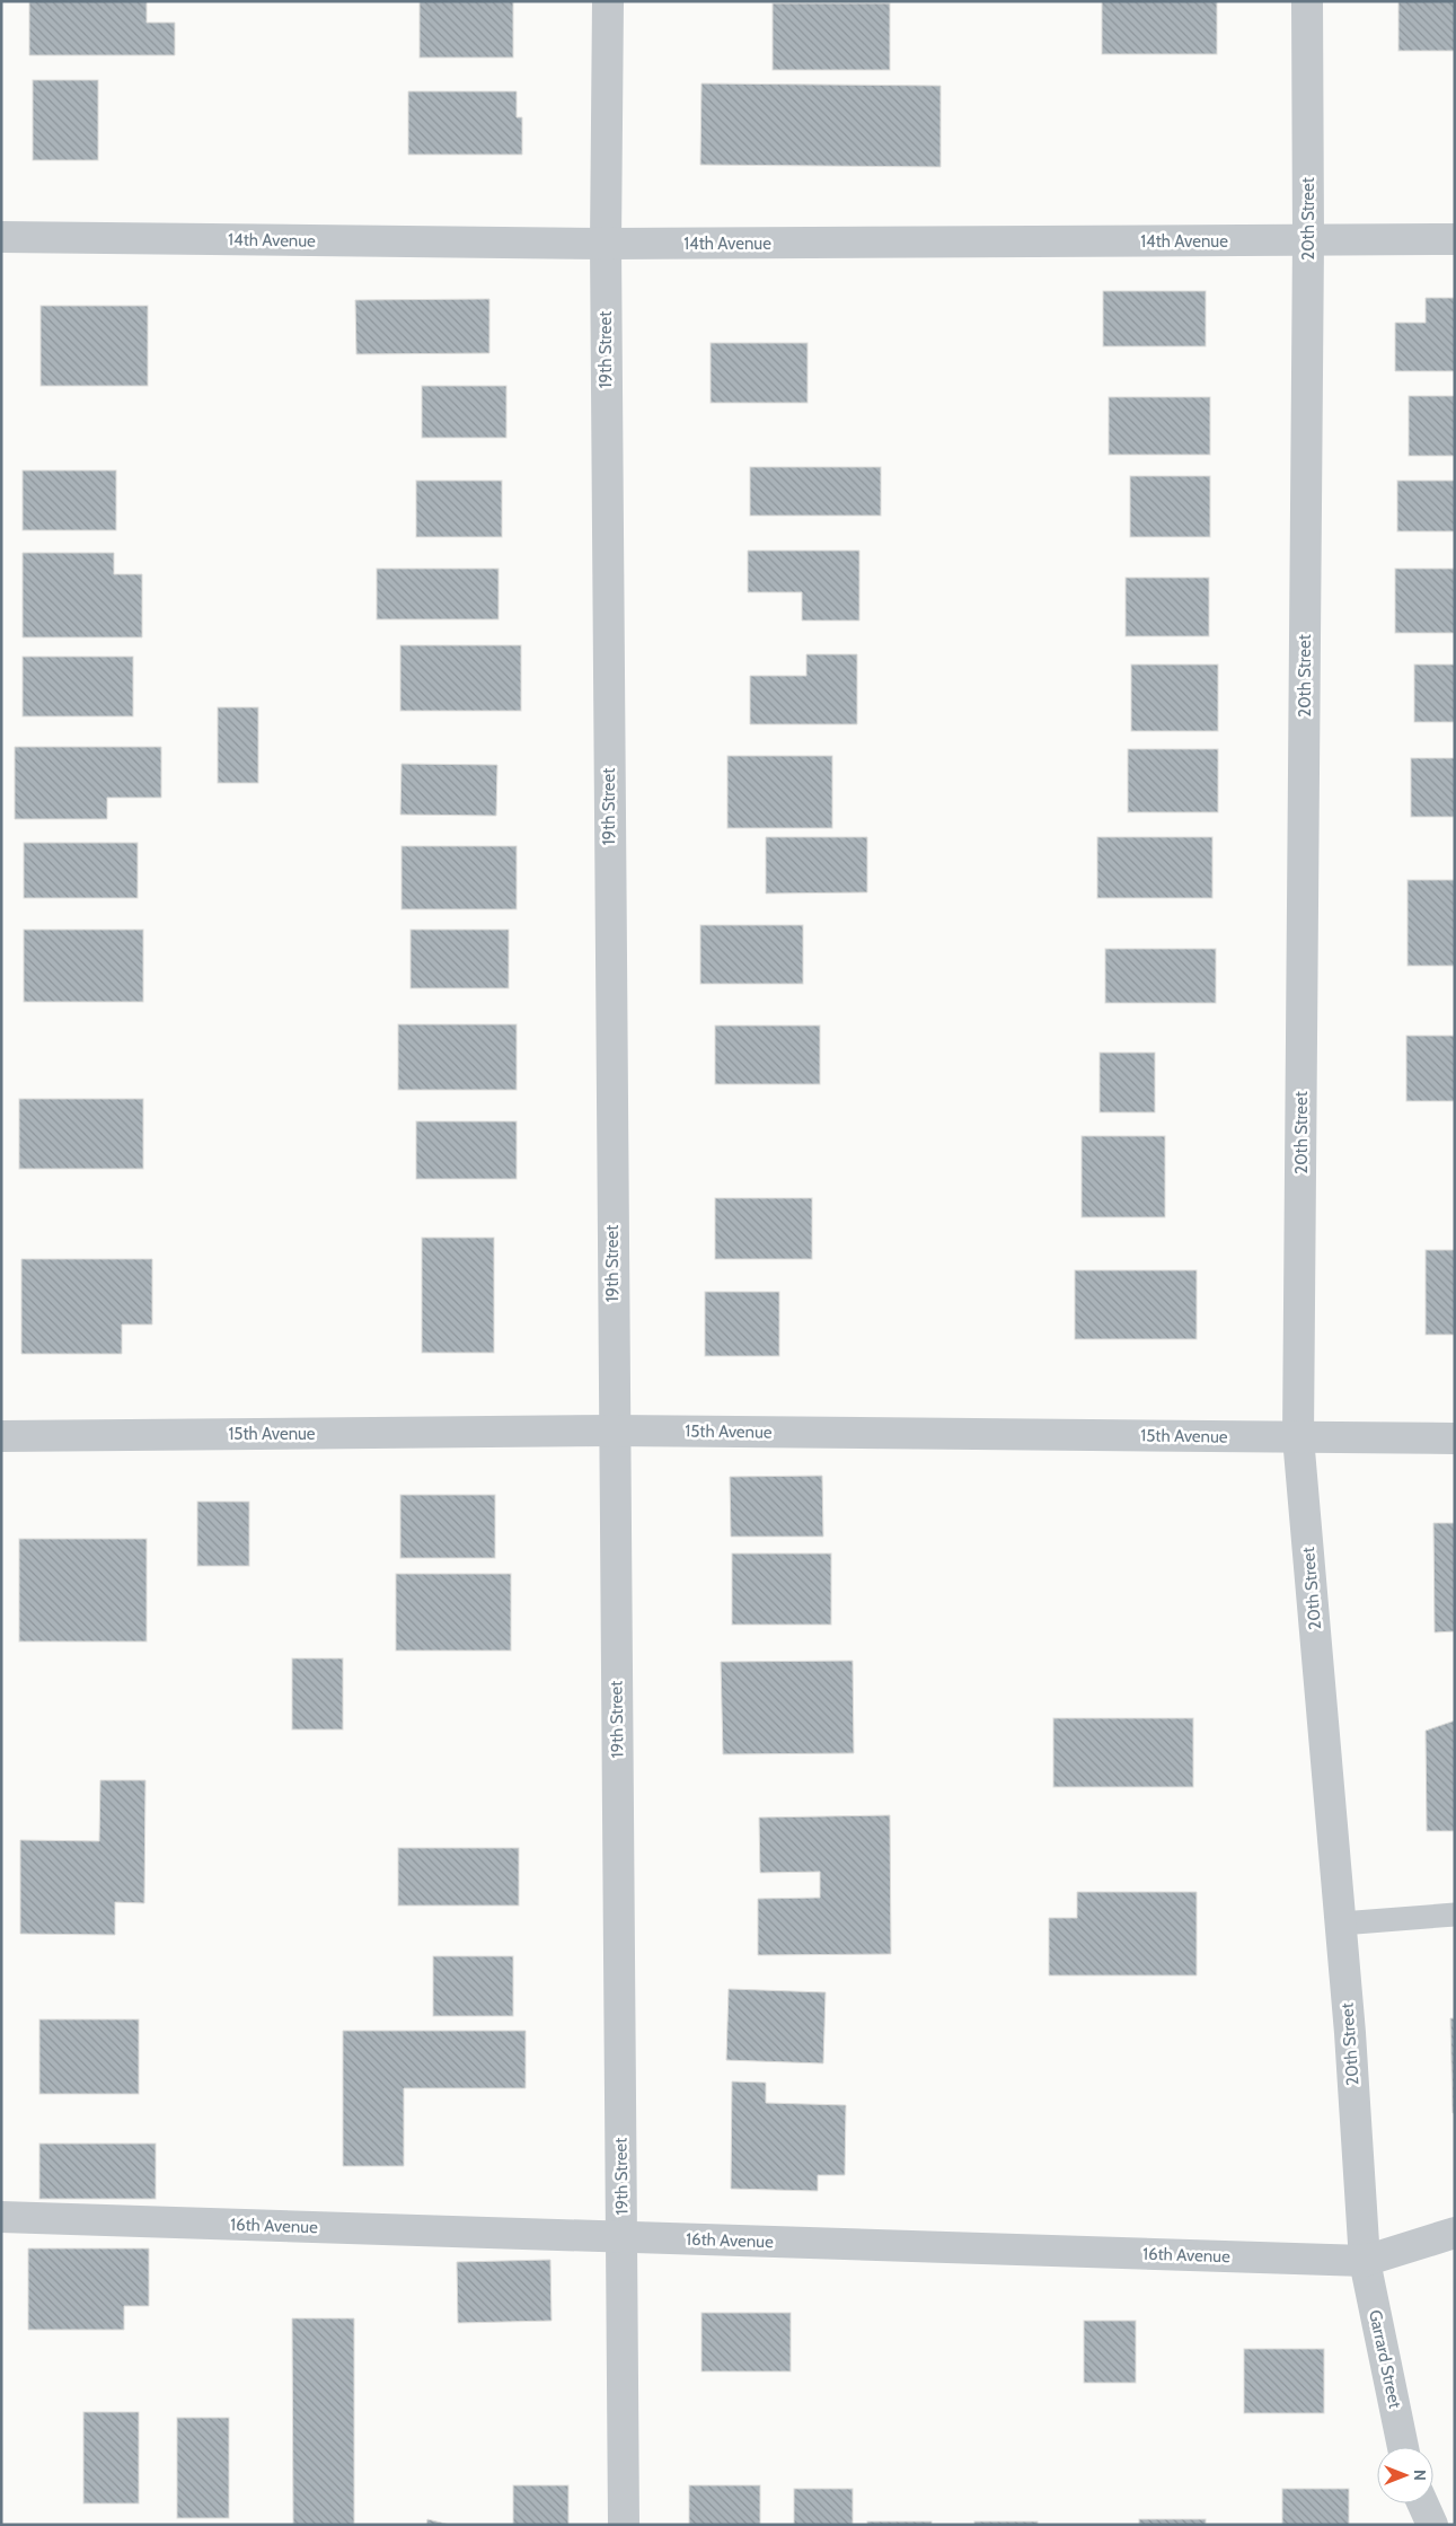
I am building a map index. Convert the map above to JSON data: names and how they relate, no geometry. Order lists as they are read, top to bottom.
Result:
{
  "streets": {
    "street": [
      "20th Street",
      "14th Avenue",
      "19th Street",
      "15th Avenue",
      "16th Avenue",
      "Garrard Street"
    ]
  },
  "crossings": [
    ["20th Street", "14th Avenue"],
    ["20th Street", "15th Avenue"],
    ["20th Street", "16th Avenue"],
    ["20th Street", "Garrard Street"],
    ["14th Avenue", "19th Street"],
    ["19th Street", "15th Avenue"],
    ["19th Street", "16th Avenue"],
    ["16th Avenue", "Garrard Street"]
  ],
  "north": "right"
}
